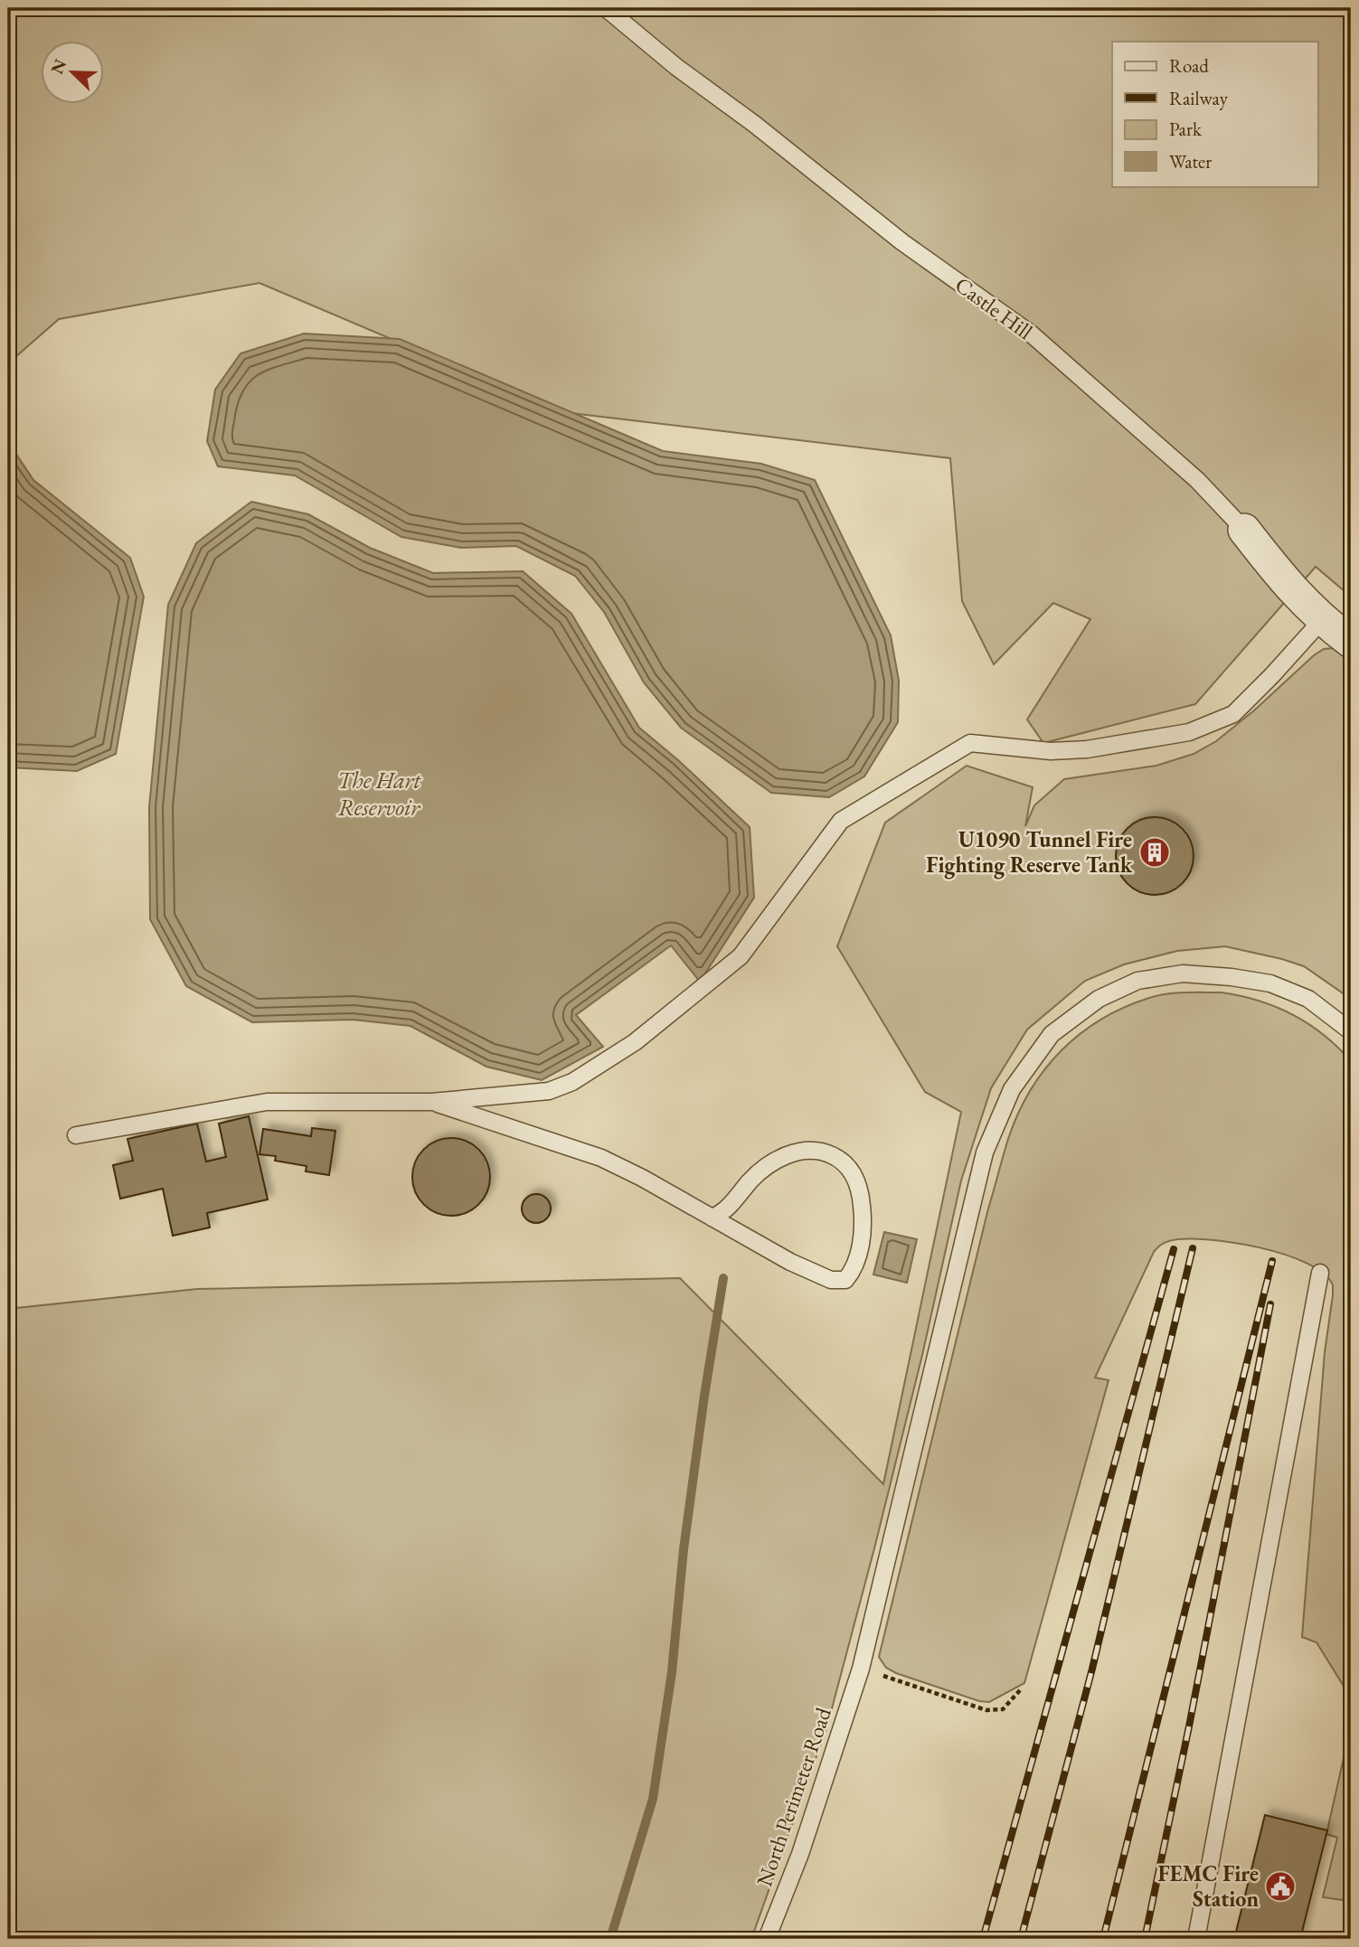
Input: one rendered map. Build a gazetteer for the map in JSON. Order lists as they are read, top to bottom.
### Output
{
  "streets": {
    "street": ["Castle Hill"],
    "lane": ["North Perimeter Road"]
  },
  "water": ["The Hart Reservoir"],
  "places": {
    "building": ["U1090 Tunnel Fire Fighting Reserve Tank"],
    "public building": ["FEMC Fire Station"]
  },
  "legend": [
    "Road",
    "Railway",
    "Park",
    "Water"
  ],
  "north": "top left"
}
